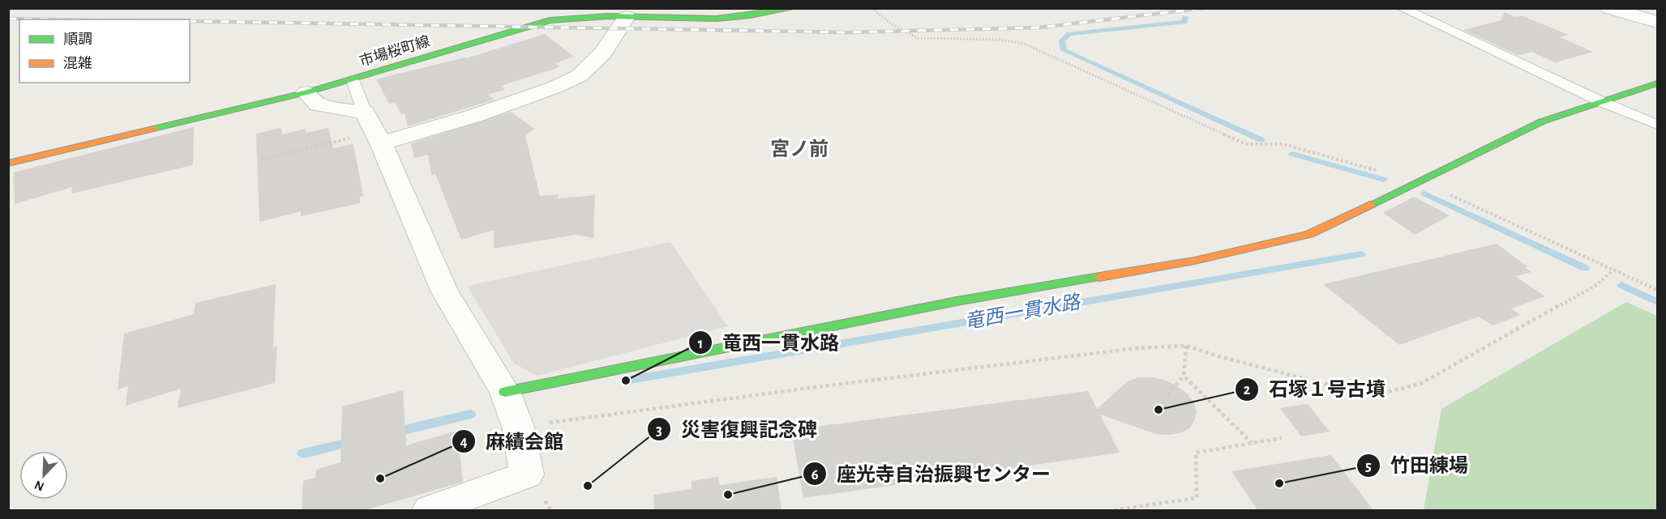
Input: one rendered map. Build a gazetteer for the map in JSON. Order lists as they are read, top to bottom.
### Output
{
  "streets": {
    "street": ["市場桜町線"]
  },
  "districts": ["宮ノ前"],
  "water": ["竜西一貫水路"],
  "places": [
    "竜西一貫水路",
    "石塚１号古墳",
    "麻績会館",
    "竹田練場",
    "災害復興記念碑",
    "座光寺自治振興センター"
  ],
  "legend": ["順調", "混雑"],
  "north": "bottom left"
}
